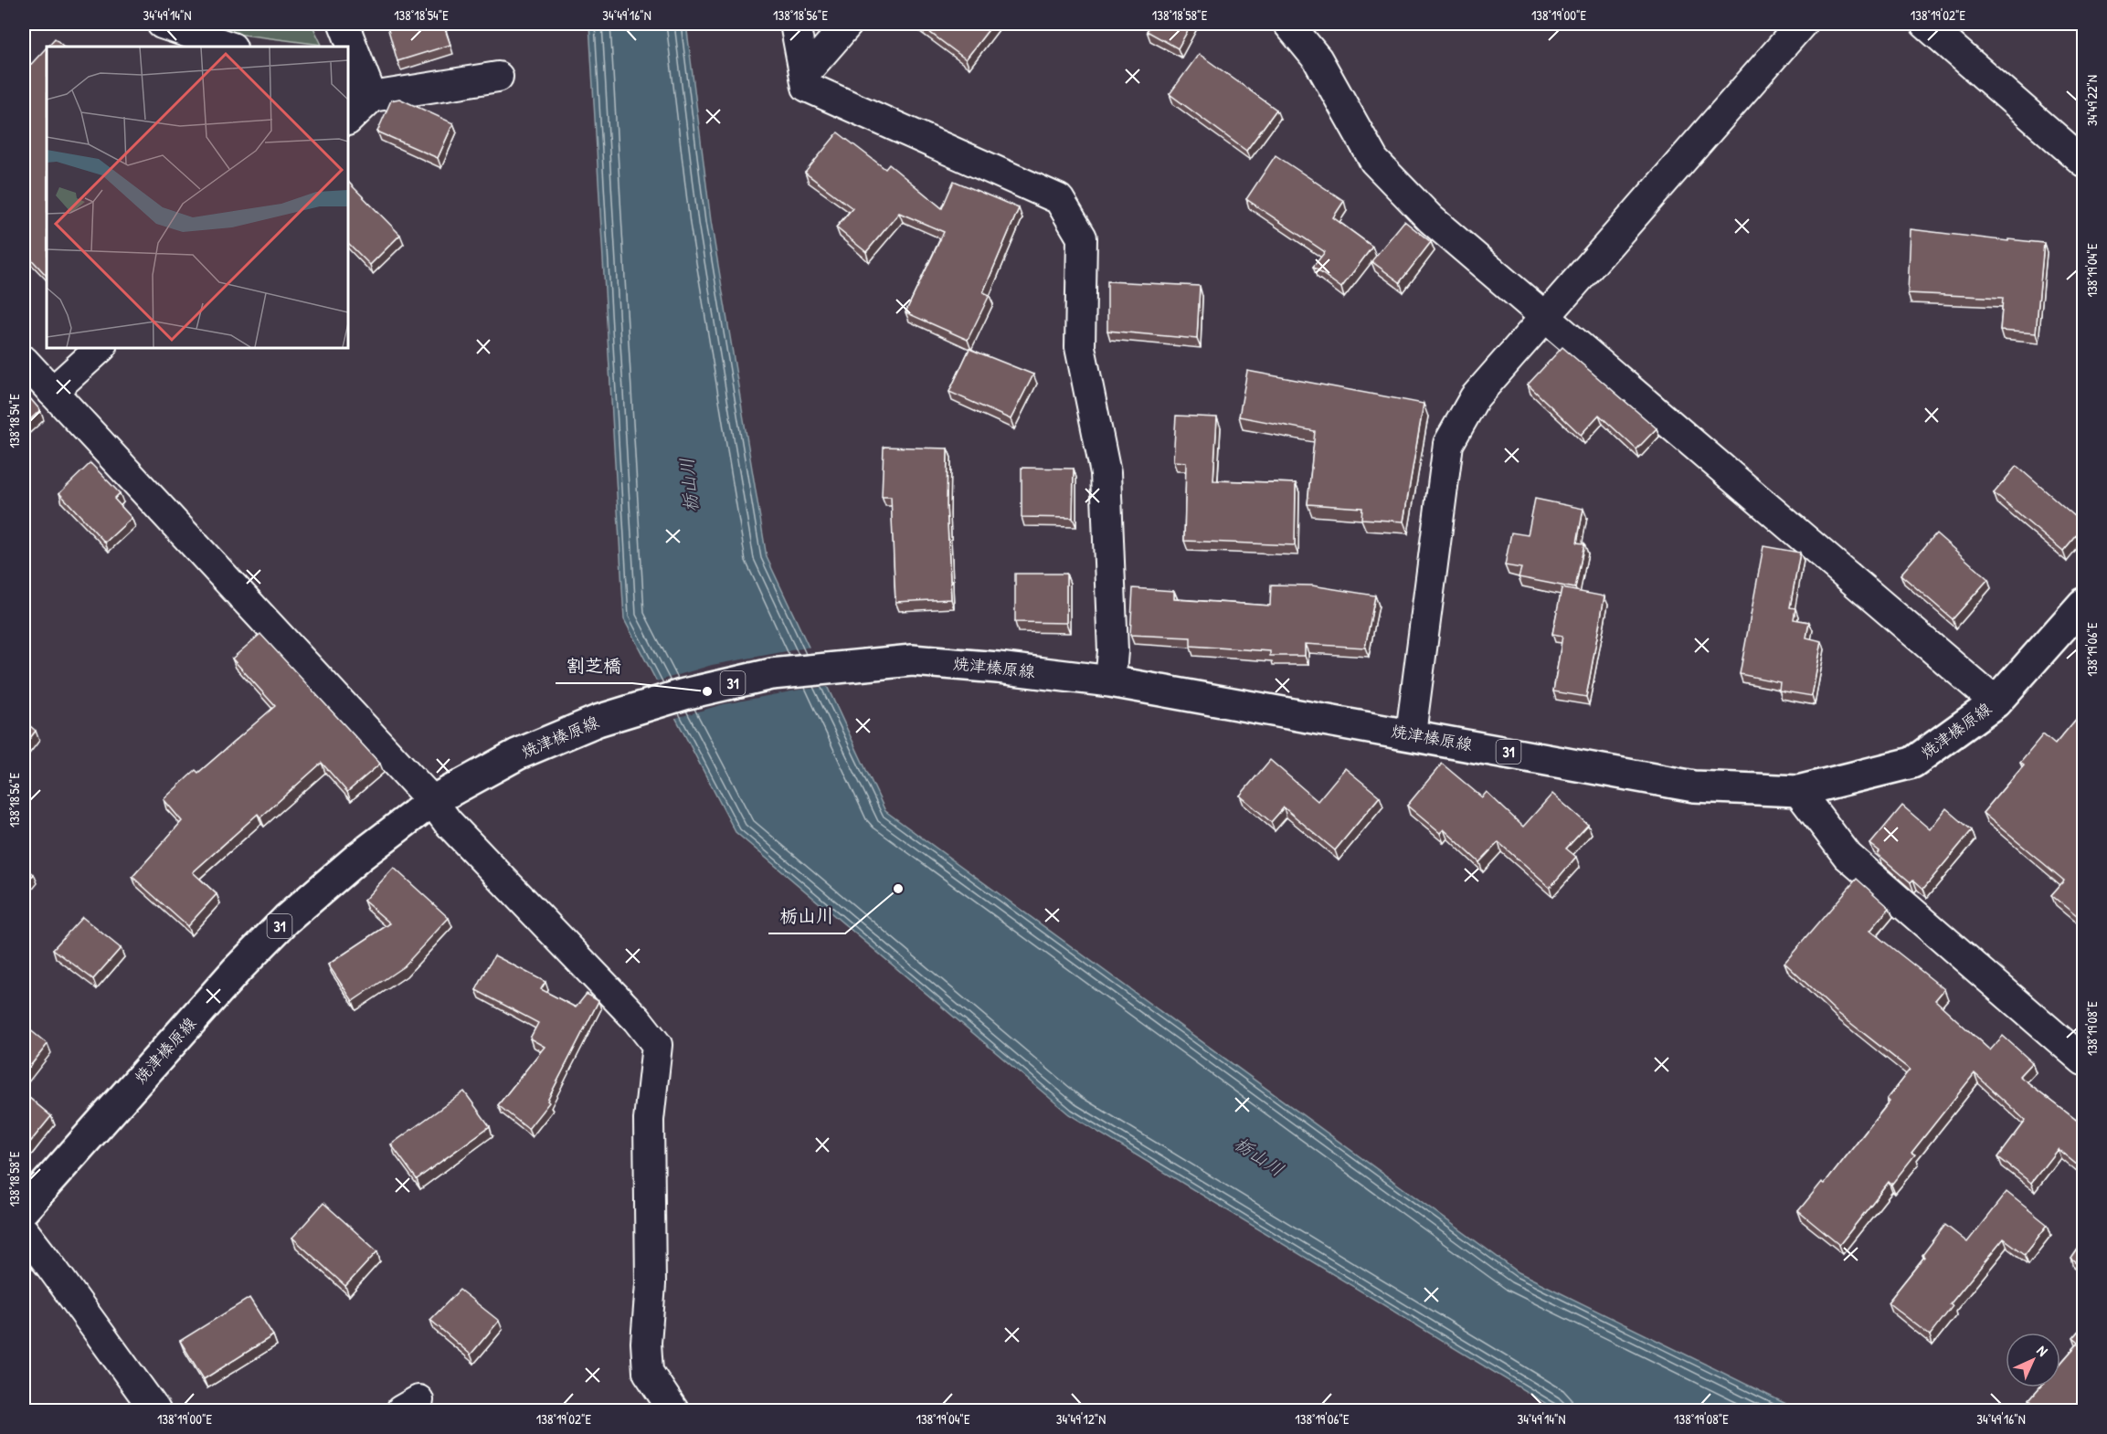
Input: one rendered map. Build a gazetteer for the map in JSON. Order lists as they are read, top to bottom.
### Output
{
  "streets": {
    "main road": ["焼津榛原線", "31"]
  },
  "water": ["栃山川"],
  "places": ["割芝橋", "栃山川"],
  "north": "top right",
  "coordinates": [
    "34°49'14\"N",
    "138°18'54\"E",
    "34°49'16\"N",
    "138°18'56\"E",
    "138°18'58\"E",
    "138°19'00\"E",
    "138°19'02\"E",
    "34°49'22\"N",
    "138°19'04\"E",
    "138°19'06\"E",
    "138°19'08\"E",
    "34°49'12\"N"
  ]
}
